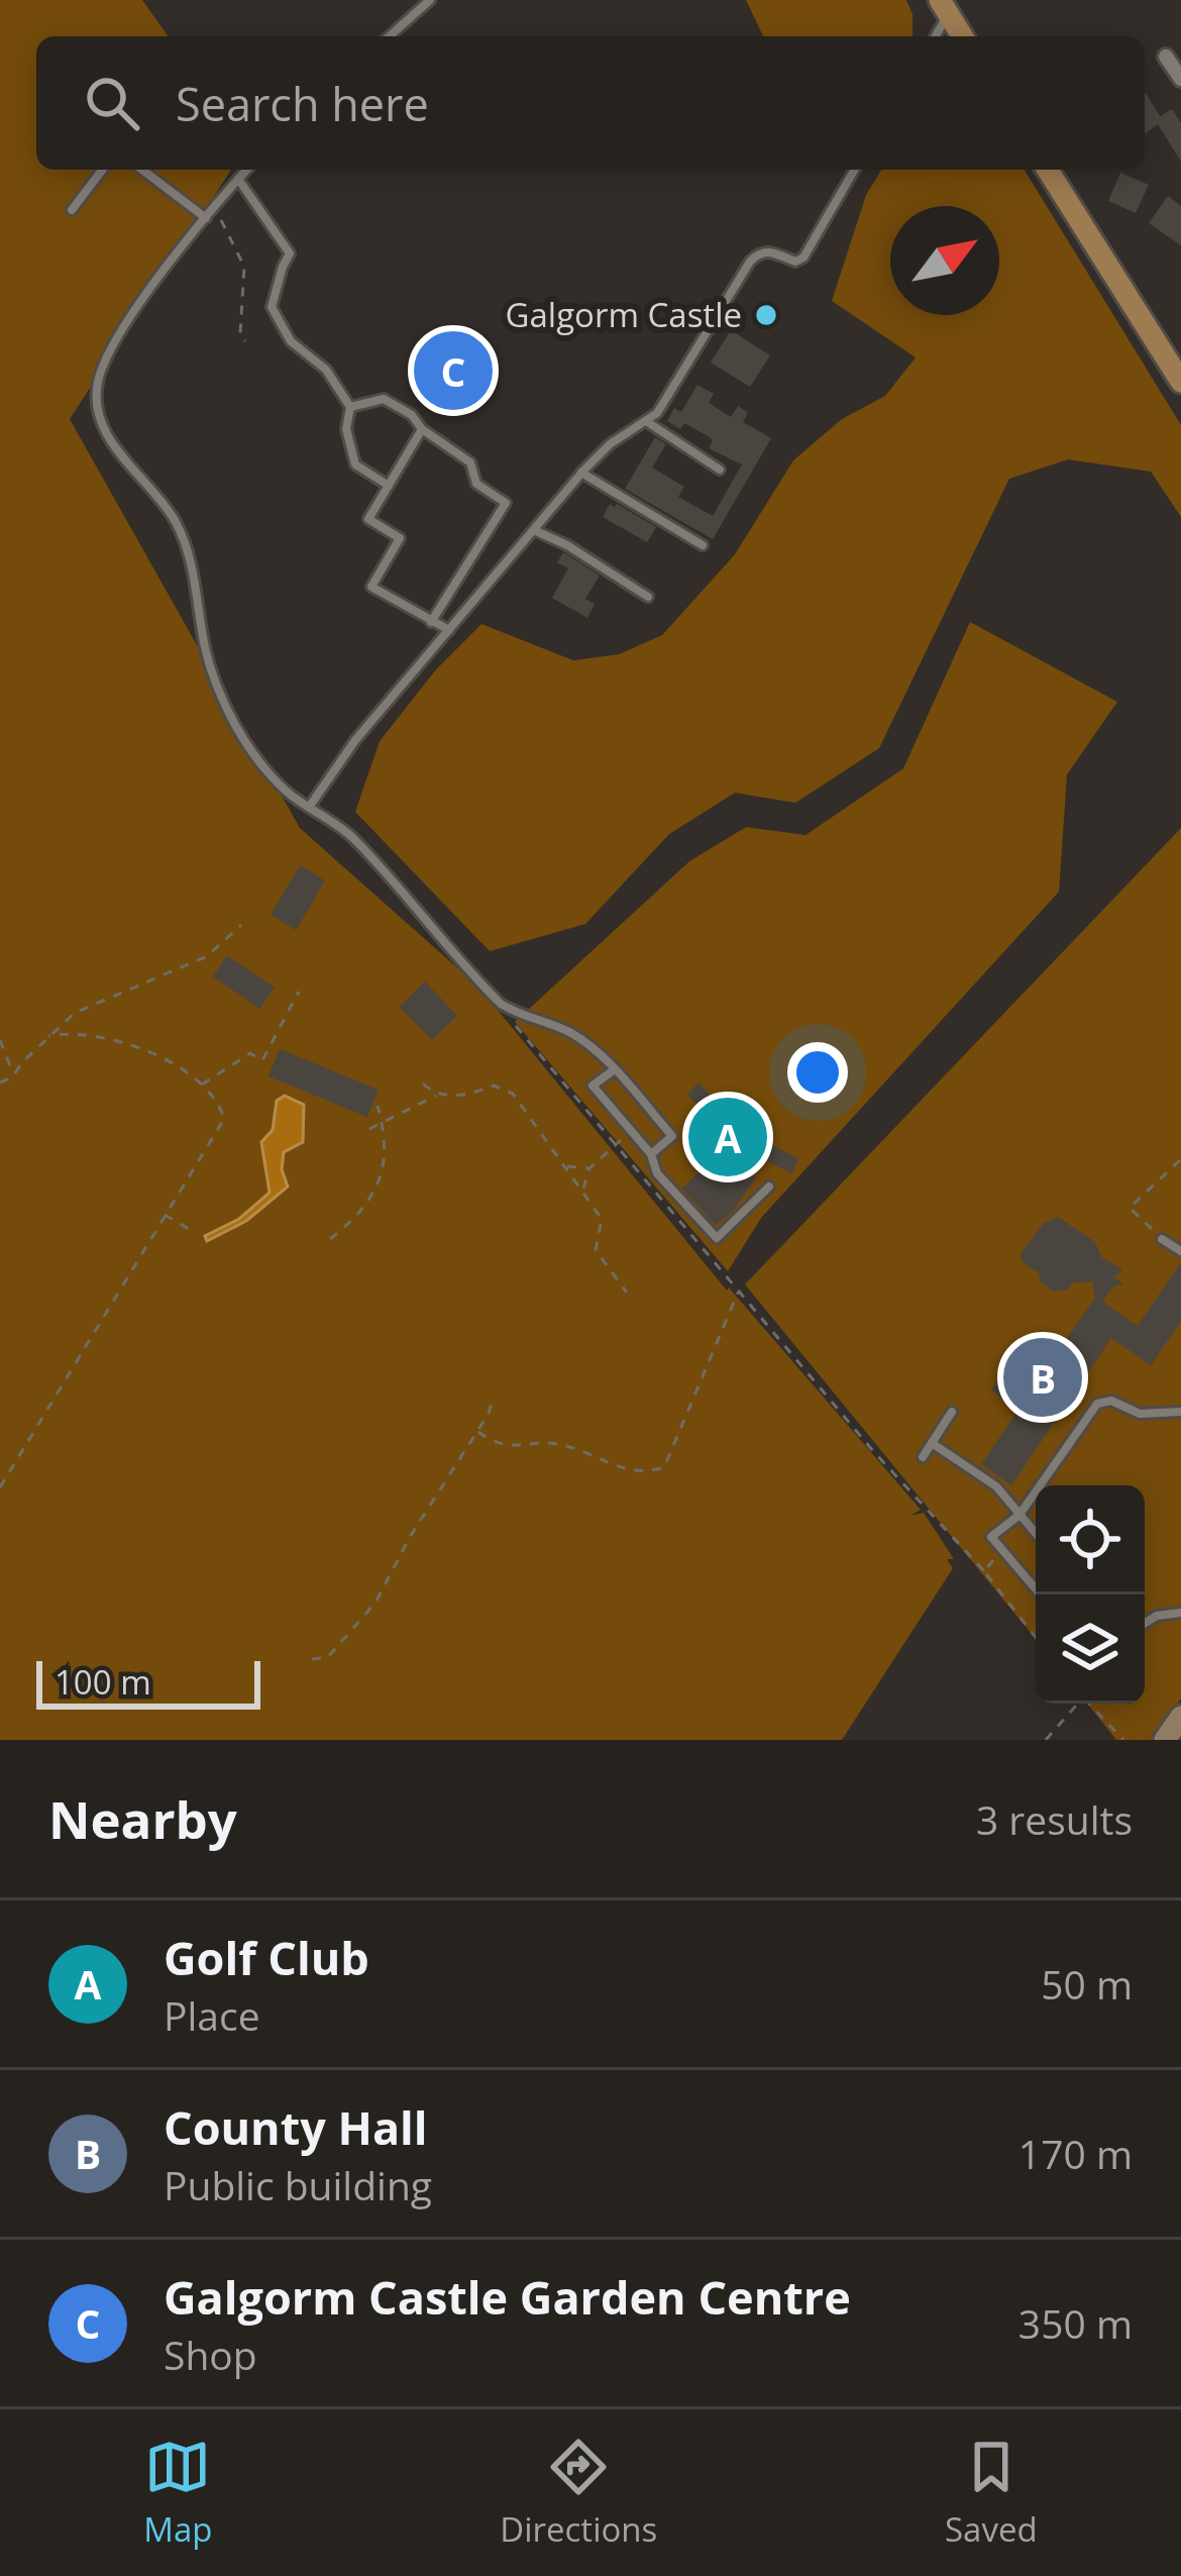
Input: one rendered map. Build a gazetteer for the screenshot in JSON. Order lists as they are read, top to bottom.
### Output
{
  "places": ["Galgorm Castle"],
  "scale_bar": "100 m",
  "north": "top right",
  "page": {
    "search": "Search here",
    "pins": ["C", "A", "B"],
    "scale": "100 m",
    "heading": ["Nearby", "3 results"],
    "list": [
      {
        "mark": "A",
        "name": "Golf Club",
        "note": "Place",
        "value": "50 m"
      },
      {
        "mark": "B",
        "name": "County Hall",
        "note": "Public building",
        "value": "170 m"
      },
      {
        "mark": "C",
        "name": "Galgorm Castle Garden Centre",
        "note": "Shop",
        "value": "350 m"
      }
    ],
    "nav": ["Map", "Directions", "Saved"]
  }
}
